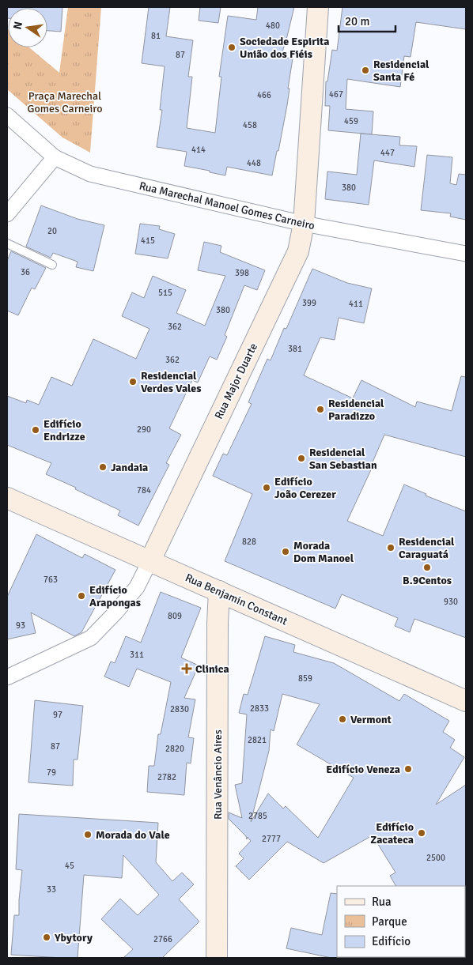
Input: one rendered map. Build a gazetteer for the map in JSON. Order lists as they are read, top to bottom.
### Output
{
  "streets": {
    "street": [
      "Rua Marechal Manoel Gomes Carneiro",
      "Rua Major Duarte",
      "Rua Benjamin Constant",
      "Rua Venâncio Aires"
    ]
  },
  "crossings": [
    ["Rua Marechal Manoel Gomes Carneiro", "Rua Major Duarte"],
    ["Rua Major Duarte", "Rua Benjamin Constant"],
    ["Rua Benjamin Constant", "Rua Venâncio Aires"]
  ],
  "parks": ["Praça Marechal Gomes Carneiro"],
  "places": {
    "other": [
      "Sociedade Espirita União dos Fiéis",
      "Residencial Santa Fé",
      "Residencial Verdes Vales",
      "Residencial Paradizzo",
      "Edifício Endrizze",
      "Residencial San Sebastian",
      "Jandaia",
      "Edifício João Cerezer",
      "Residencial Caraguatá",
      "Morada Dom Manoel",
      "B.9Centos",
      "Edifício Arapongas",
      "Vermont",
      "Edifício Veneza",
      "Edifício Zacateca",
      "Morada do Vale",
      "Ybytory"
    ],
    "health": ["Clinica"]
  },
  "house_numbers": [
    "480",
    "81",
    "87",
    "467",
    "466",
    "459",
    "458",
    "414",
    "447",
    "448",
    "380",
    "20",
    "415",
    "36",
    "398",
    "515",
    "399",
    "411",
    "380",
    "362",
    "381",
    "362",
    "290",
    "784",
    "828",
    "763",
    "930",
    "809",
    "93",
    "311",
    "859",
    "2833",
    "2830",
    "97",
    "2821",
    "87",
    "2820",
    "79",
    "2782",
    "2785",
    "2777",
    "2500",
    "45",
    "33",
    "2766"
  ],
  "legend": ["Rua", "Parque", "Edifício"],
  "scale_bar": "20 m",
  "north": "left"
}
